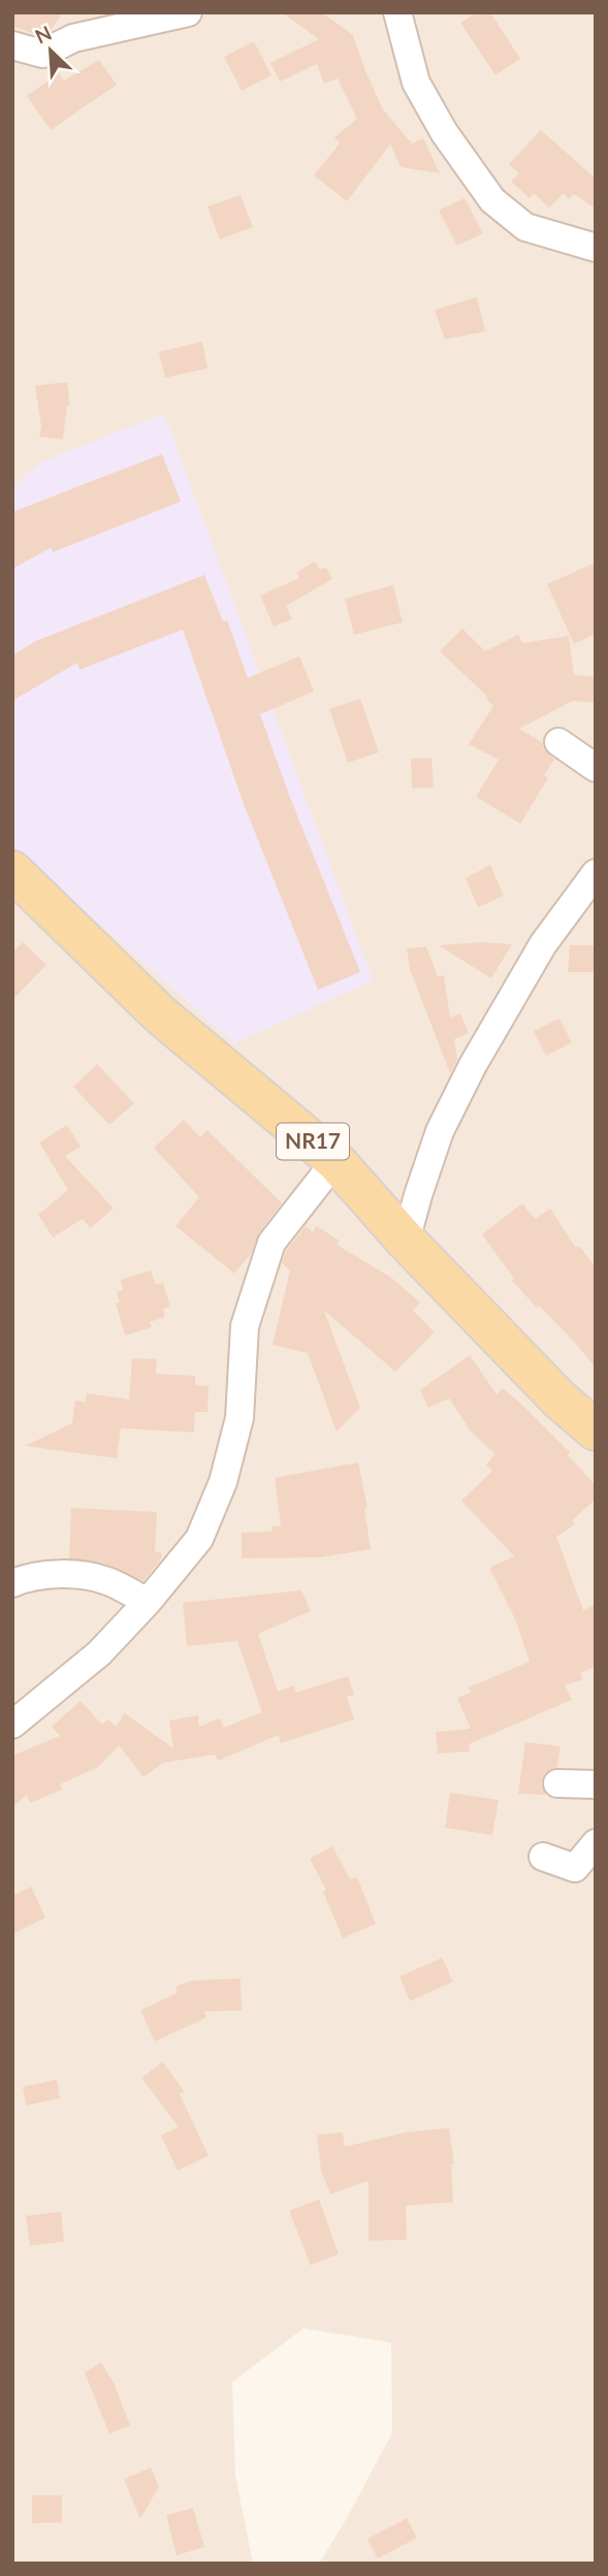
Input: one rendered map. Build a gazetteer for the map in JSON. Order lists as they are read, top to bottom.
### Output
{
  "streets": {
    "main road": ["NR17"]
  },
  "north": "top left"
}
